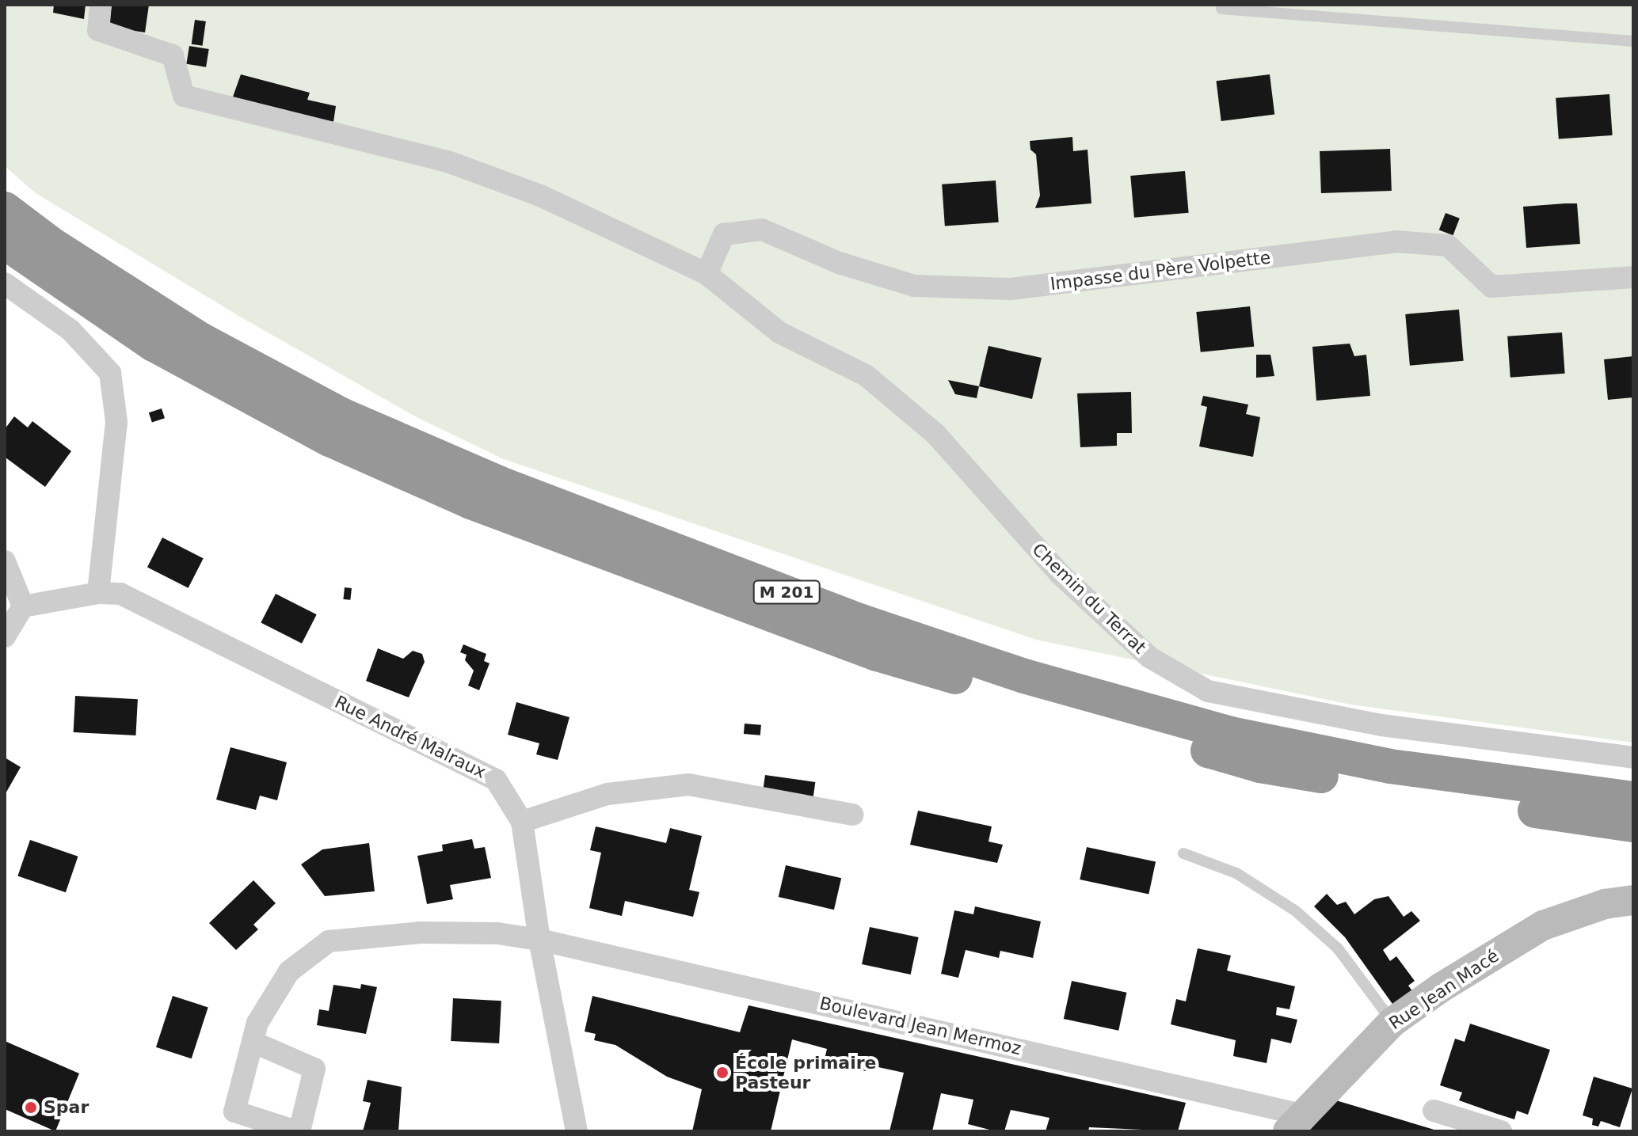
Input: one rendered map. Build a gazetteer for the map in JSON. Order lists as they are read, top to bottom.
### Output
{
  "streets": {
    "highway": ["M 201"],
    "street": [
      "Impasse du Père Volpette",
      "Chemin du Terrat",
      "Rue André Malraux",
      "Rue Jean Macé",
      "Boulevard Jean Mermoz"
    ]
  },
  "crossings": [
    ["Impasse du Père Volpette", "Chemin du Terrat"],
    ["Rue André Malraux", "Boulevard Jean Mermoz"],
    ["Rue Jean Macé", "Boulevard Jean Mermoz"]
  ],
  "places": ["École primaire Pasteur", "Spar"]
}
